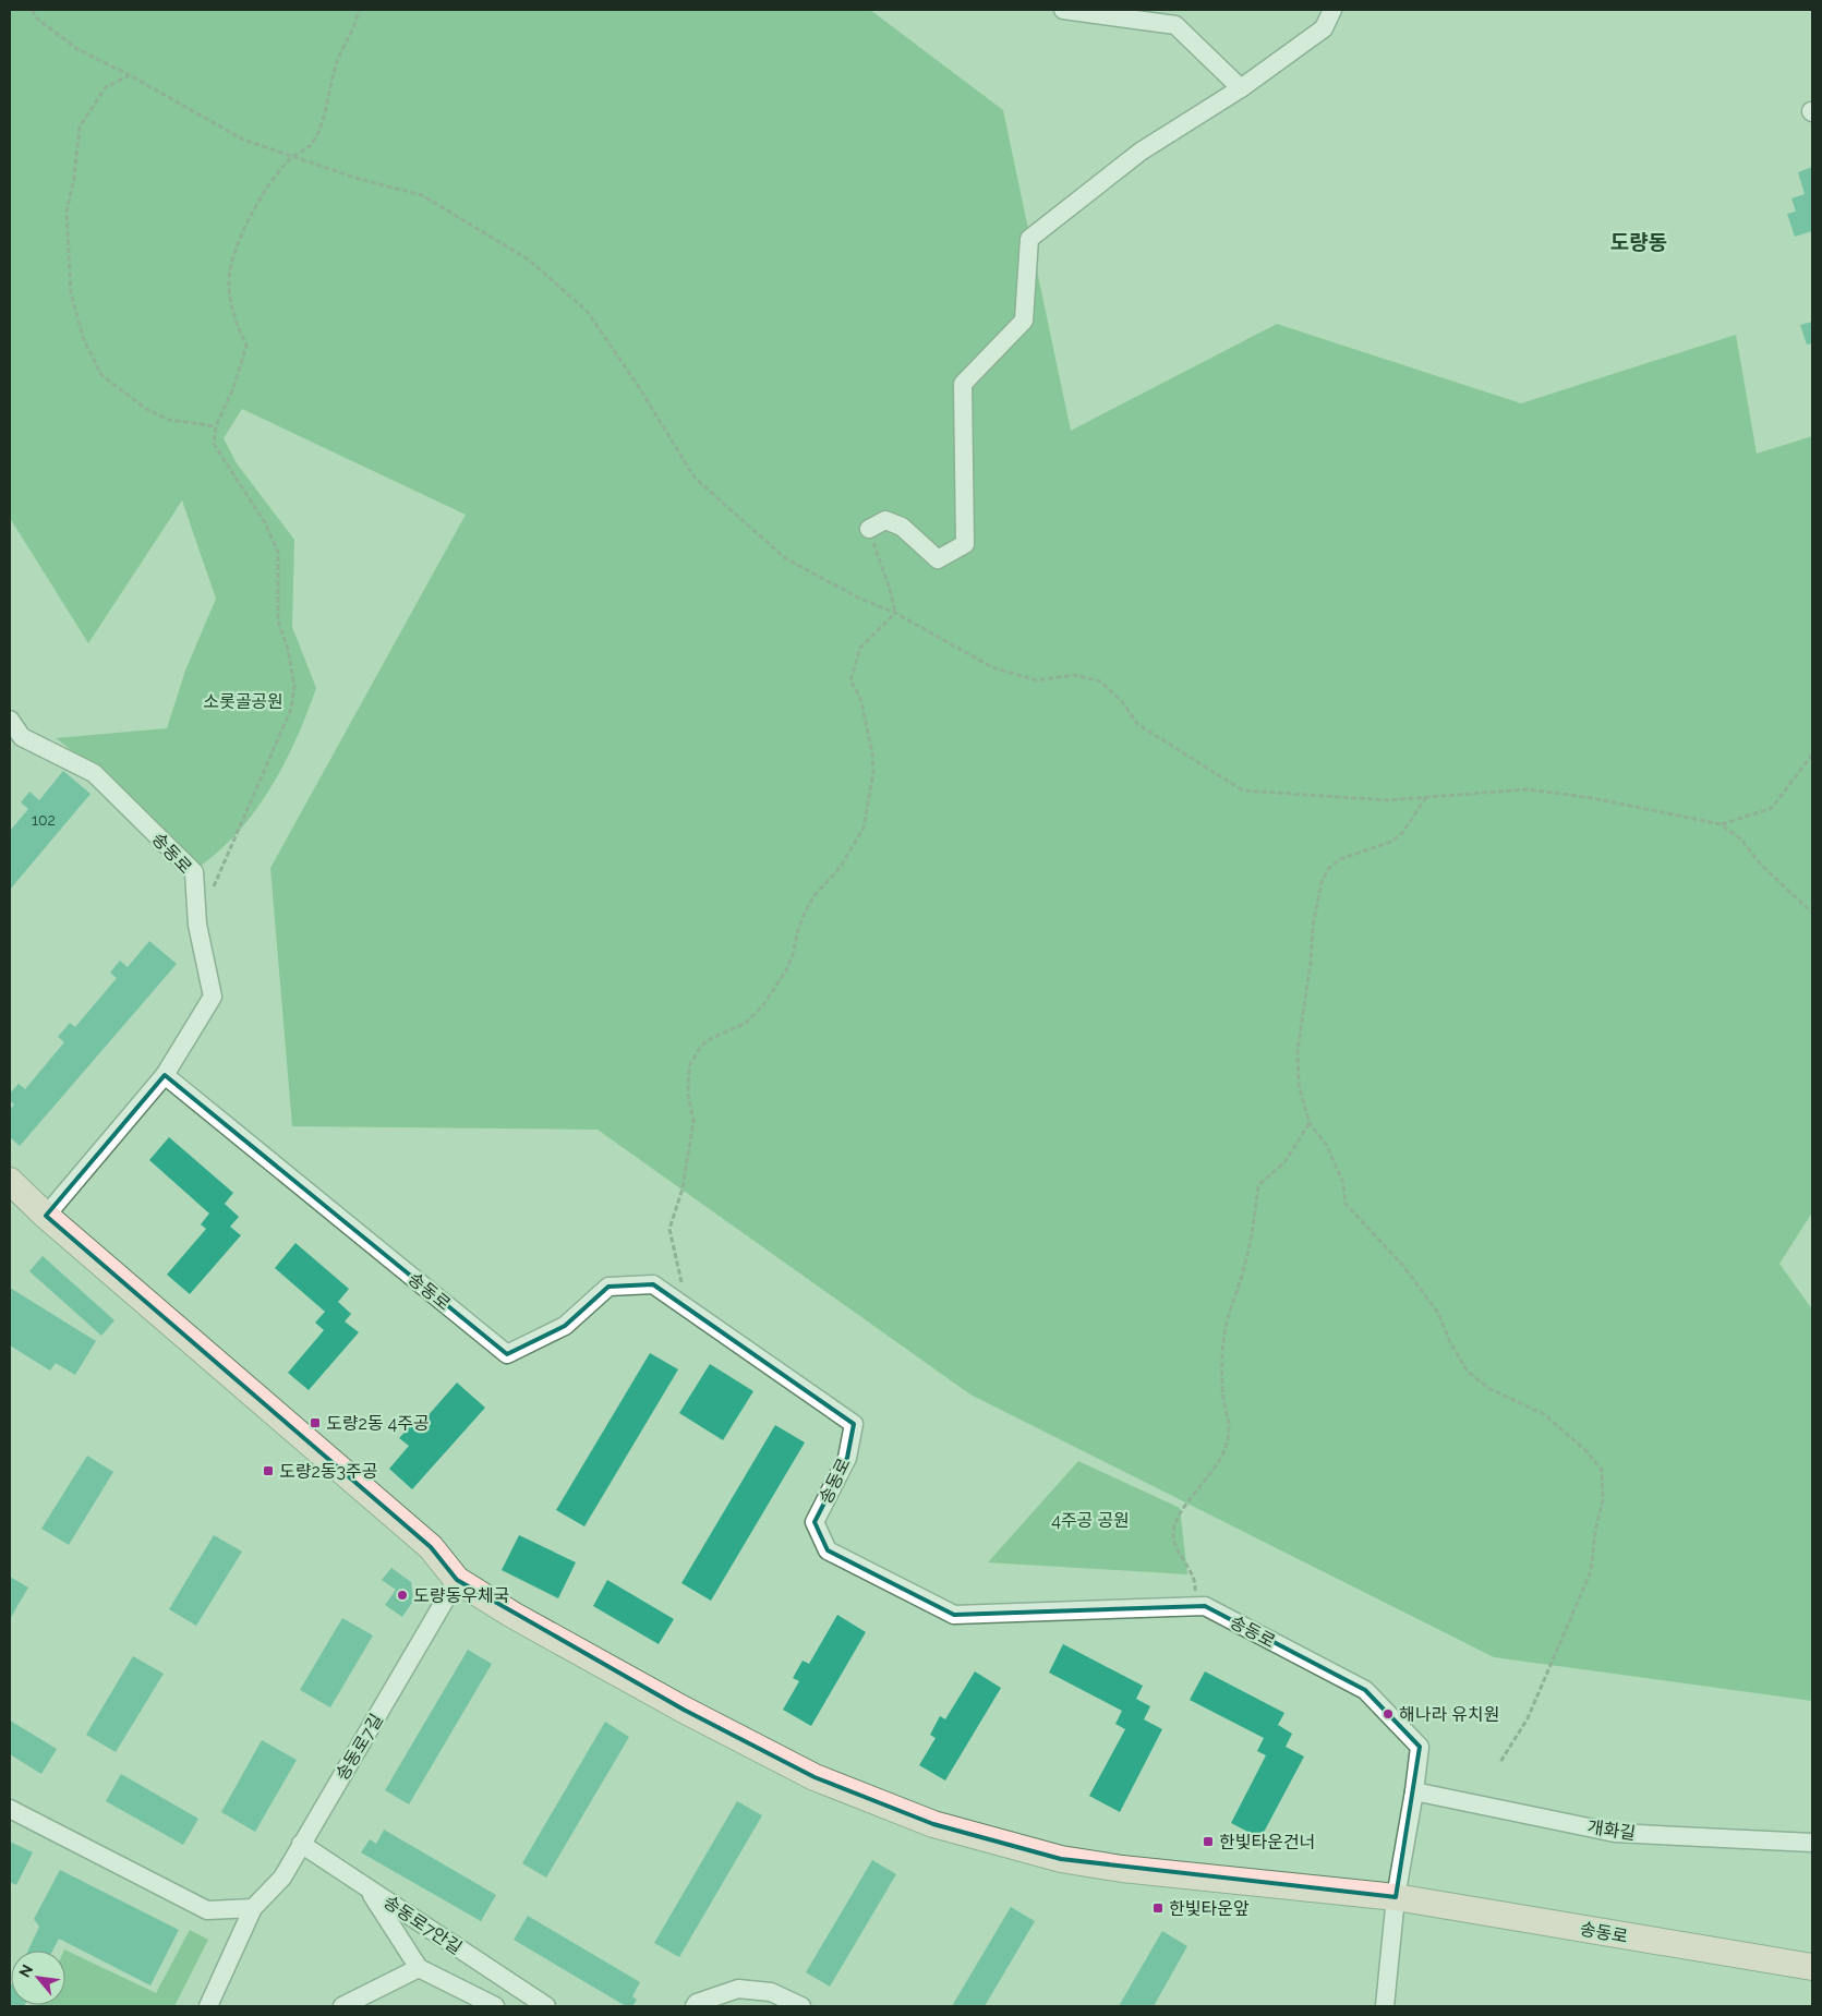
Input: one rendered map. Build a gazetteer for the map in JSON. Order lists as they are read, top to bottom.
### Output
{
  "streets": {
    "street": [
      "송동로",
      "송동로7길",
      "개화길",
      "송동로7안길"
    ]
  },
  "crossings": [
    ["송동로", "송동로7길"],
    ["송동로", "개화길"],
    ["송동로7길", "송동로7안길"]
  ],
  "districts": ["도량동"],
  "parks": ["소롯골공원", "4주공 공원"],
  "places": {
    "transit": [
      "도량2동 4주공",
      "도량2동3주공",
      "한빛타운건너",
      "한빛타운앞"
    ],
    "other": ["도량동우체국", "해나라 유치원"]
  },
  "house_numbers": ["102"],
  "north": "top left"
}
